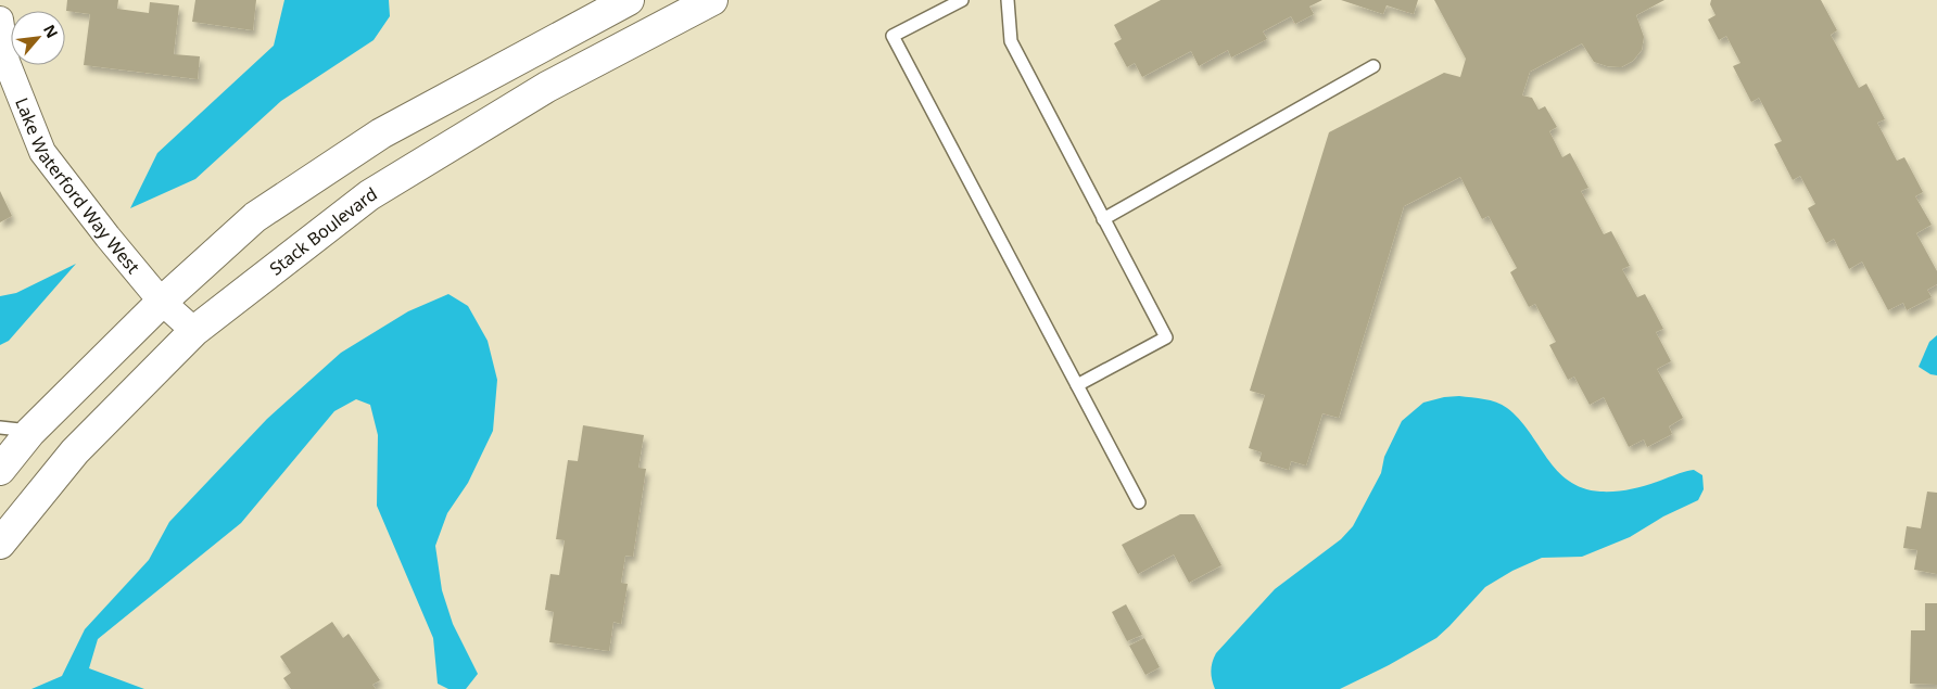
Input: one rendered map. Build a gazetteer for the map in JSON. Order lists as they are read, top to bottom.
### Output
{
  "streets": {
    "street": ["Lake Waterford Way West", "Stack Boulevard"]
  },
  "crossings": [
    ["Lake Waterford Way West", "Stack Boulevard"]
  ],
  "north": "top right"
}
